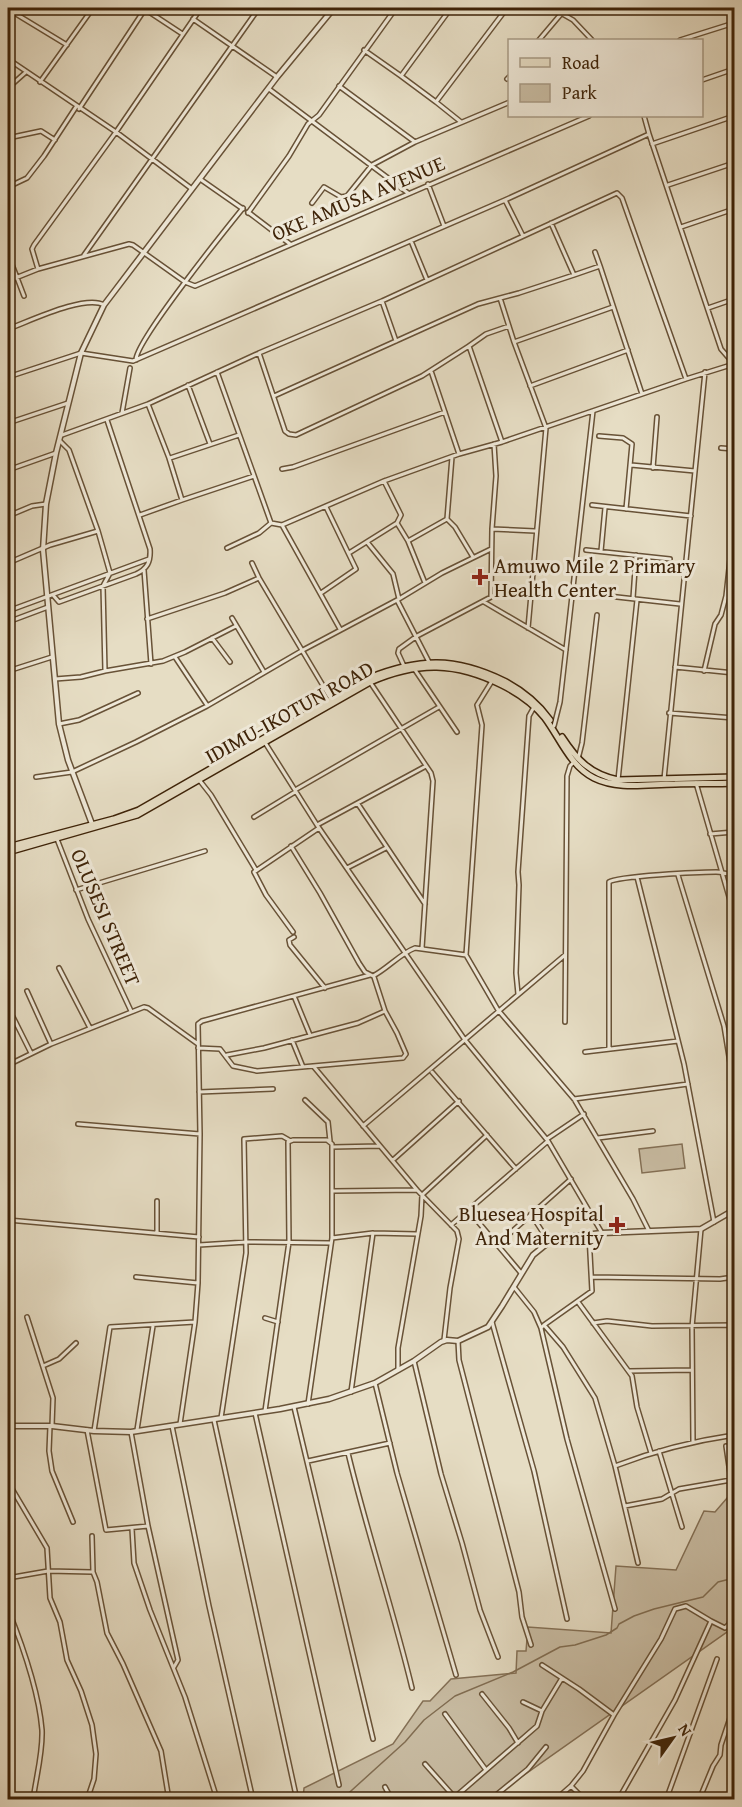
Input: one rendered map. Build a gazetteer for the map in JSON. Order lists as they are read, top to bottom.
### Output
{
  "streets": {
    "main road": ["IDIMU-IKOTUN ROAD"],
    "street": ["OKE AMUSA AVENUE", "OLUSESI STREET"]
  },
  "crossings": [
    ["IDIMU-IKOTUN ROAD", "OLUSESI STREET"]
  ],
  "places": {
    "health": ["Amuwo Mile 2 Primary Health Center", "Bluesea Hospital And Maternity"]
  },
  "legend": ["Road", "Park"],
  "north": "top right"
}
